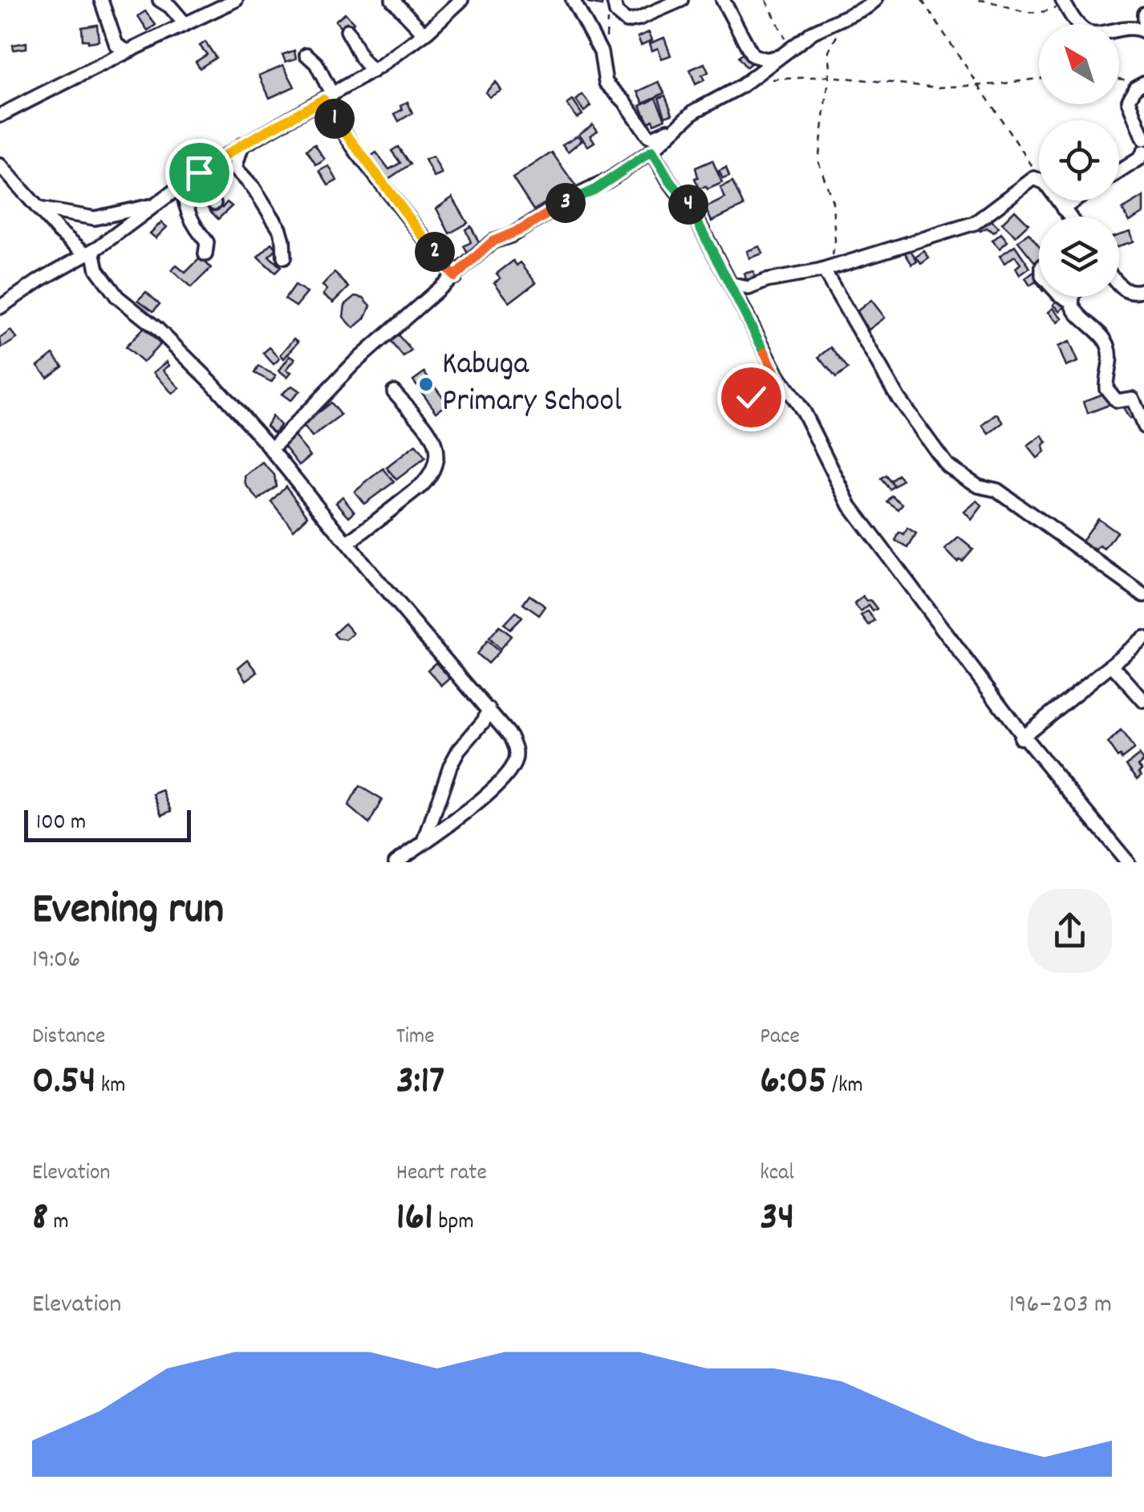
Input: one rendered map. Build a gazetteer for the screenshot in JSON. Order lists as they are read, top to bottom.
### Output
{
  "places": ["Kabuga Primary School"],
  "scale_bar": "100 m",
  "north": "top left",
  "page": {
    "pins": [
      "1",
      "3",
      "4",
      "2"
    ],
    "scale": "100 m",
    "heading": ["Evening run", "19:06"],
    "stats": [
      ["Distance", "0.54 km"],
      ["Time", "3:17"],
      ["Pace", "6:05 /km"],
      ["Elevation", "8 m"],
      ["Heart rate", "161 bpm"],
      ["kcal", "34"]
    ],
    "chart": ["Elevation", "196–203 m"]
  }
}
